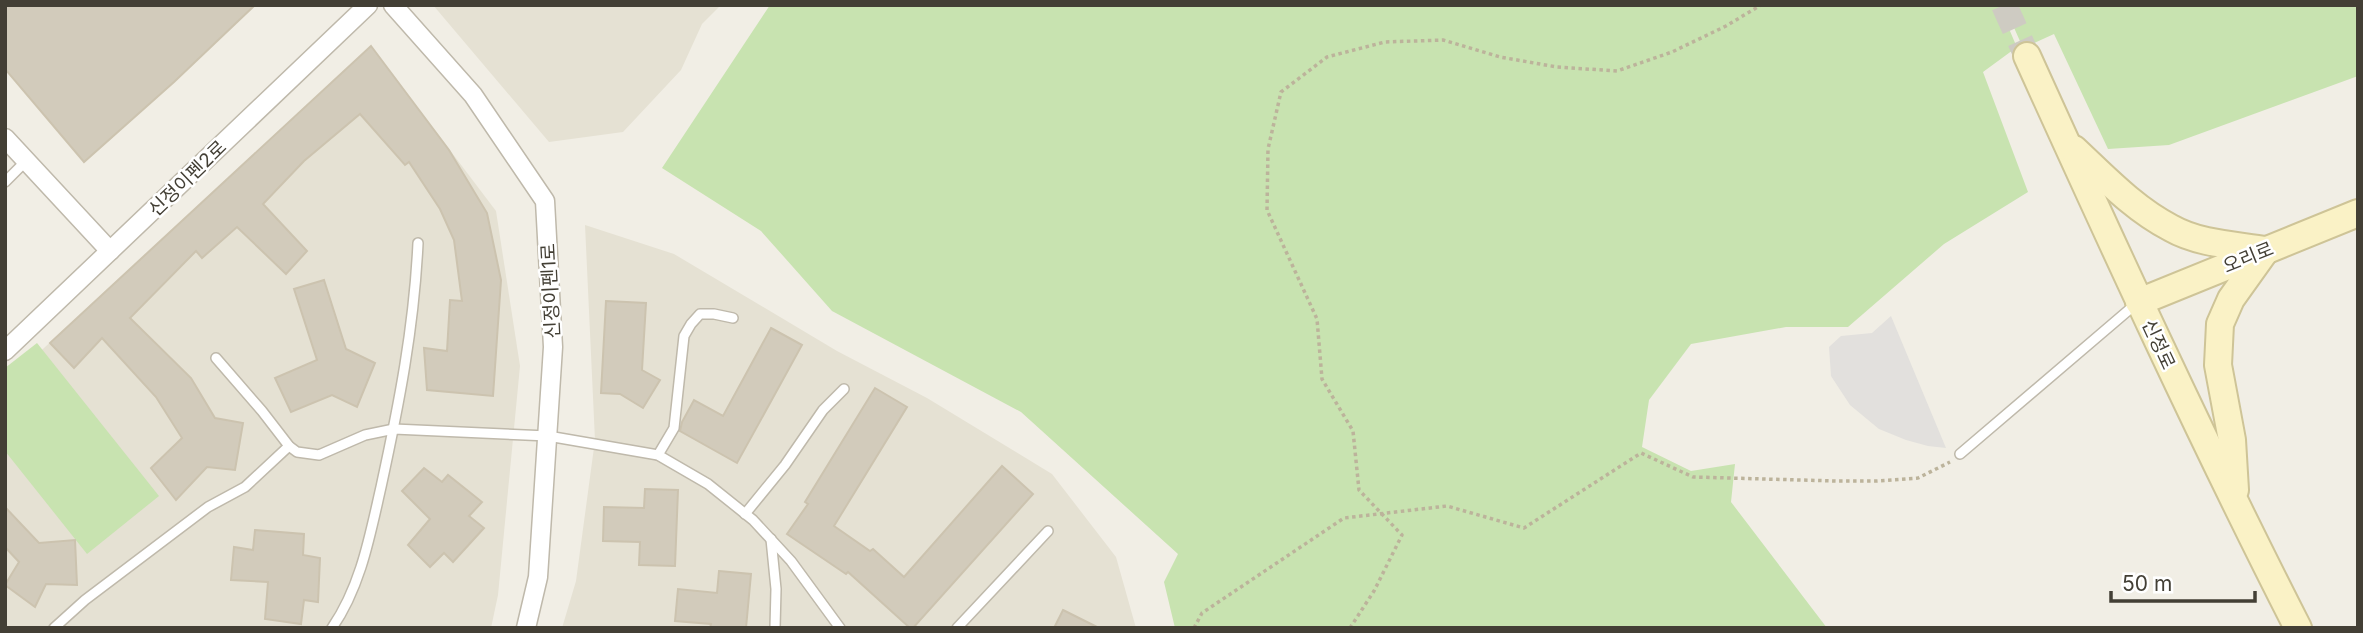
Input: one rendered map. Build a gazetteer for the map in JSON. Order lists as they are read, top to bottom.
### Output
{
  "streets": {
    "main road": ["오리로", "신정로"],
    "street": ["신정이펜2로", "신정이펜1로"]
  },
  "crossings": [
    ["오리로", "신정로"]
  ],
  "scale_bar": "50 m"
}
